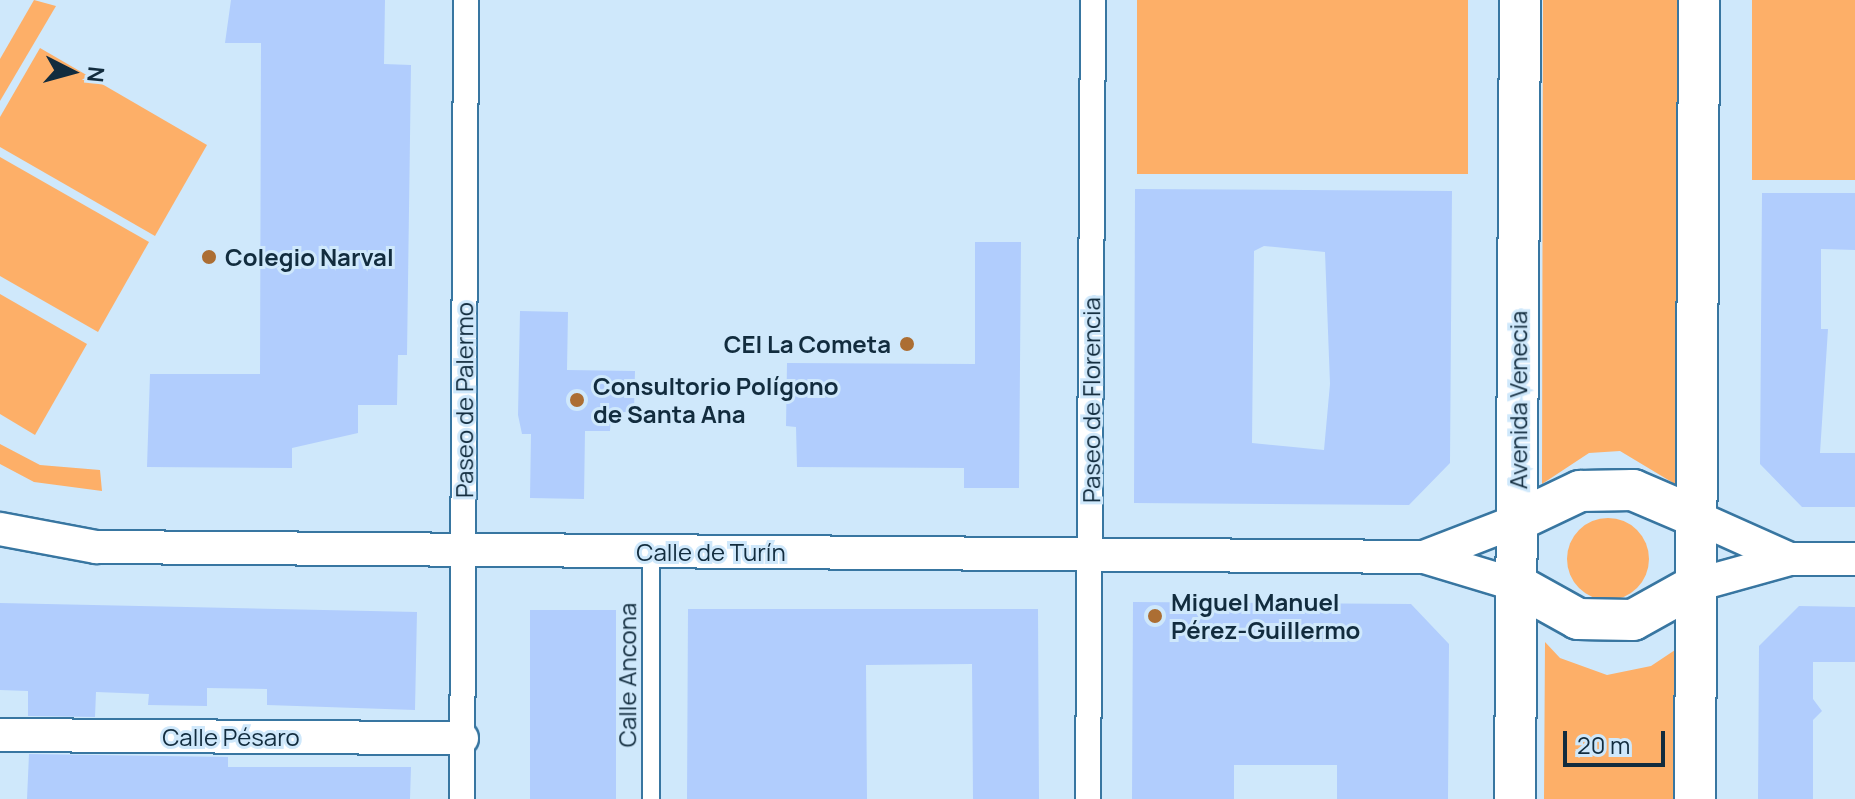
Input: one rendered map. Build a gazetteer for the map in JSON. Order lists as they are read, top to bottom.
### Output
{
  "streets": {
    "street": [
      "Paseo de Palermo",
      "Paseo de Florencia",
      "Avenida Venecia",
      "Calle de Turín",
      "Calle Pésaro"
    ],
    "lane": ["Calle Ancona"]
  },
  "crossings": [
    ["Paseo de Palermo", "Calle de Turín"],
    ["Paseo de Palermo", "Calle Pésaro"],
    ["Paseo de Florencia", "Calle de Turín"],
    ["Avenida Venecia", "Calle de Turín"],
    ["Calle de Turín", "Calle Ancona"]
  ],
  "places": [
    "Colegio Narval",
    "CEI La Cometa",
    "Consultorio Polígono de Santa Ana",
    "Miguel Manuel Pérez-Guillermo"
  ],
  "scale_bar": "20 m",
  "north": "right"
}
